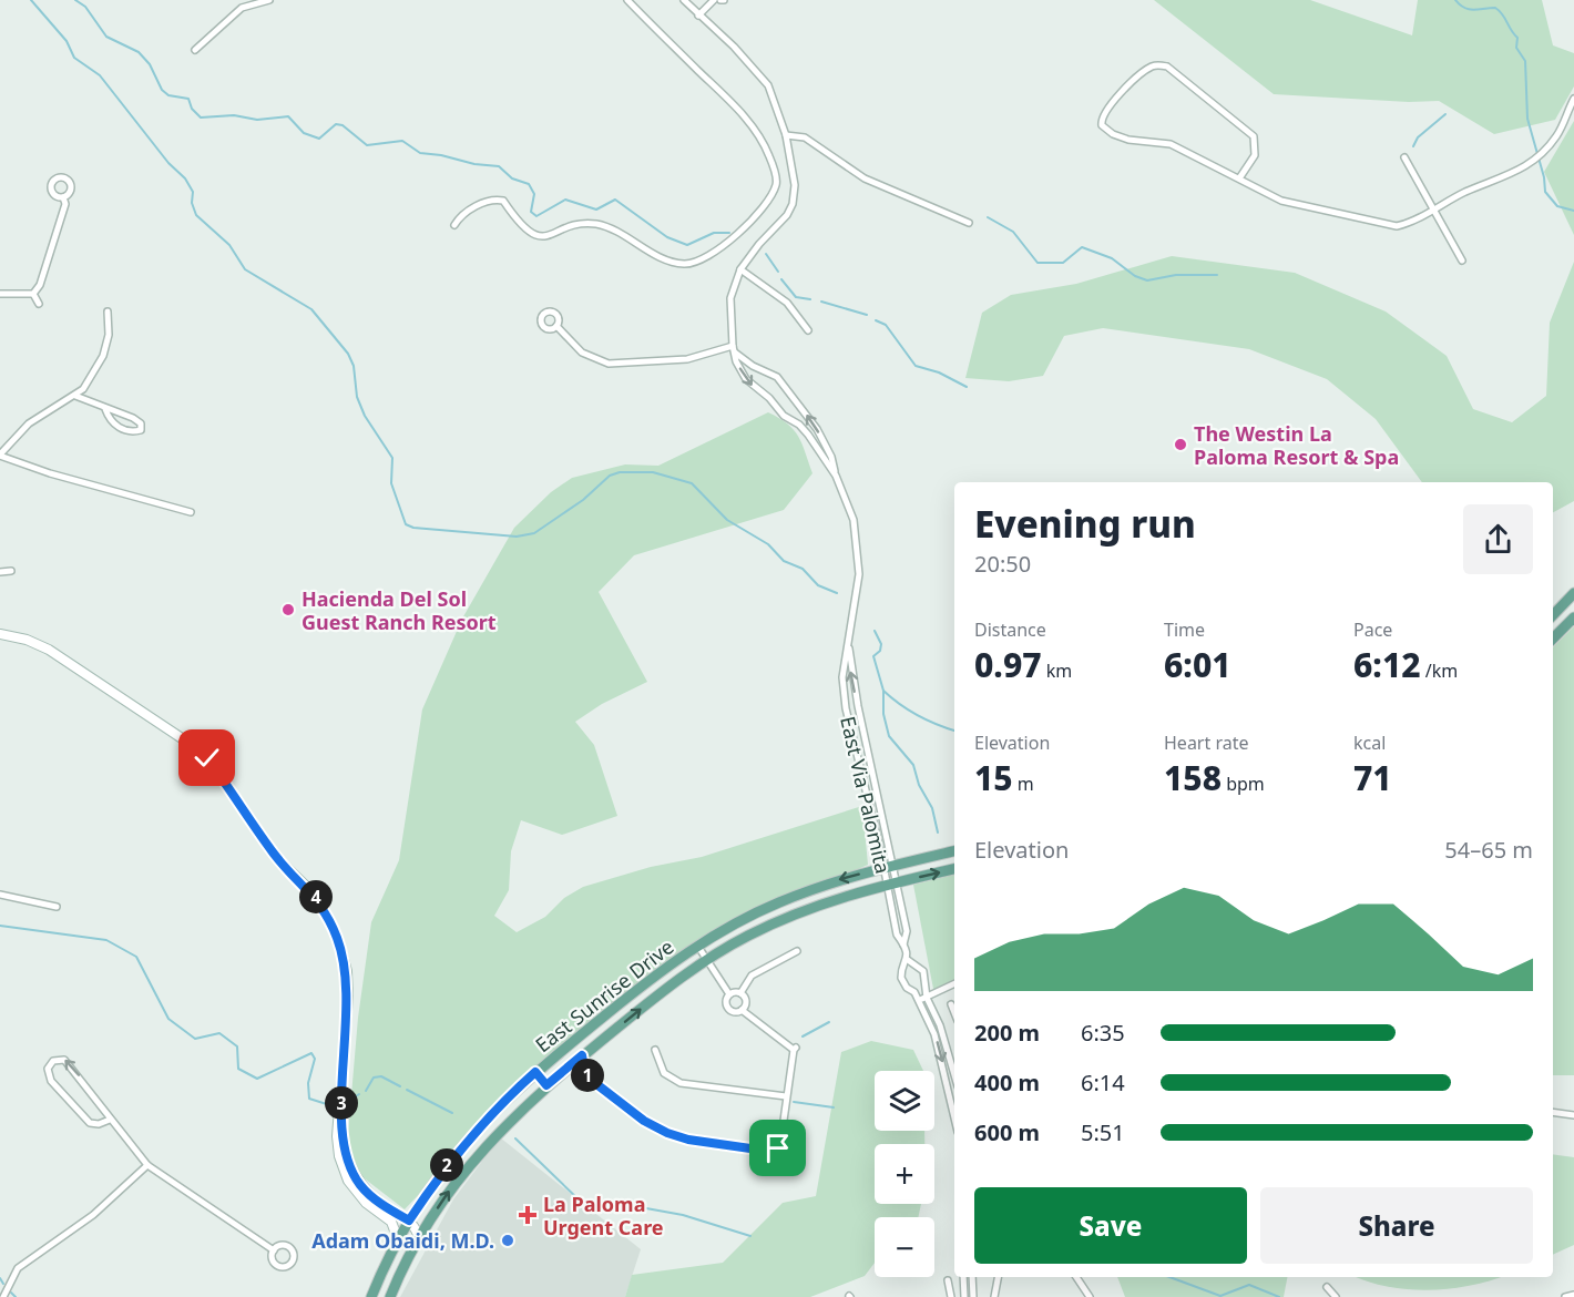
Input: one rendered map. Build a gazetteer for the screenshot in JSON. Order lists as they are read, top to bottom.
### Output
{
  "streets": {
    "main road": ["East Sunrise Drive"],
    "street": ["East Via Palomita"]
  },
  "crossings": [
    ["East Via Palomita", "East Sunrise Drive"]
  ],
  "places": {
    "other": ["The Westin La Paloma Resort & Spa", "Hacienda Del Sol Guest Ranch Resort", "Adam Obaidi, M.D."],
    "health": ["La Paloma Urgent Care"]
  },
  "page": {
    "heading": ["Evening run", "20:50"],
    "stats": [
      ["Distance", "0.97 km"],
      ["Time", "6:01"],
      ["Pace", "6:12 /km"],
      ["Elevation", "15 m"],
      ["Heart rate", "158 bpm"],
      ["kcal", "71"]
    ],
    "chart": ["Elevation", "54–65 m"],
    "pins": [
      "4",
      "1",
      "3",
      "2"
    ],
    "list": [
      {
        "name": "200 m",
        "note": "6:35"
      },
      {
        "name": "400 m",
        "note": "6:14"
      },
      {
        "name": "600 m",
        "note": "5:51"
      }
    ],
    "map_buttons": ["+", "−"],
    "buttons": ["Save", "Share"]
  }
}
